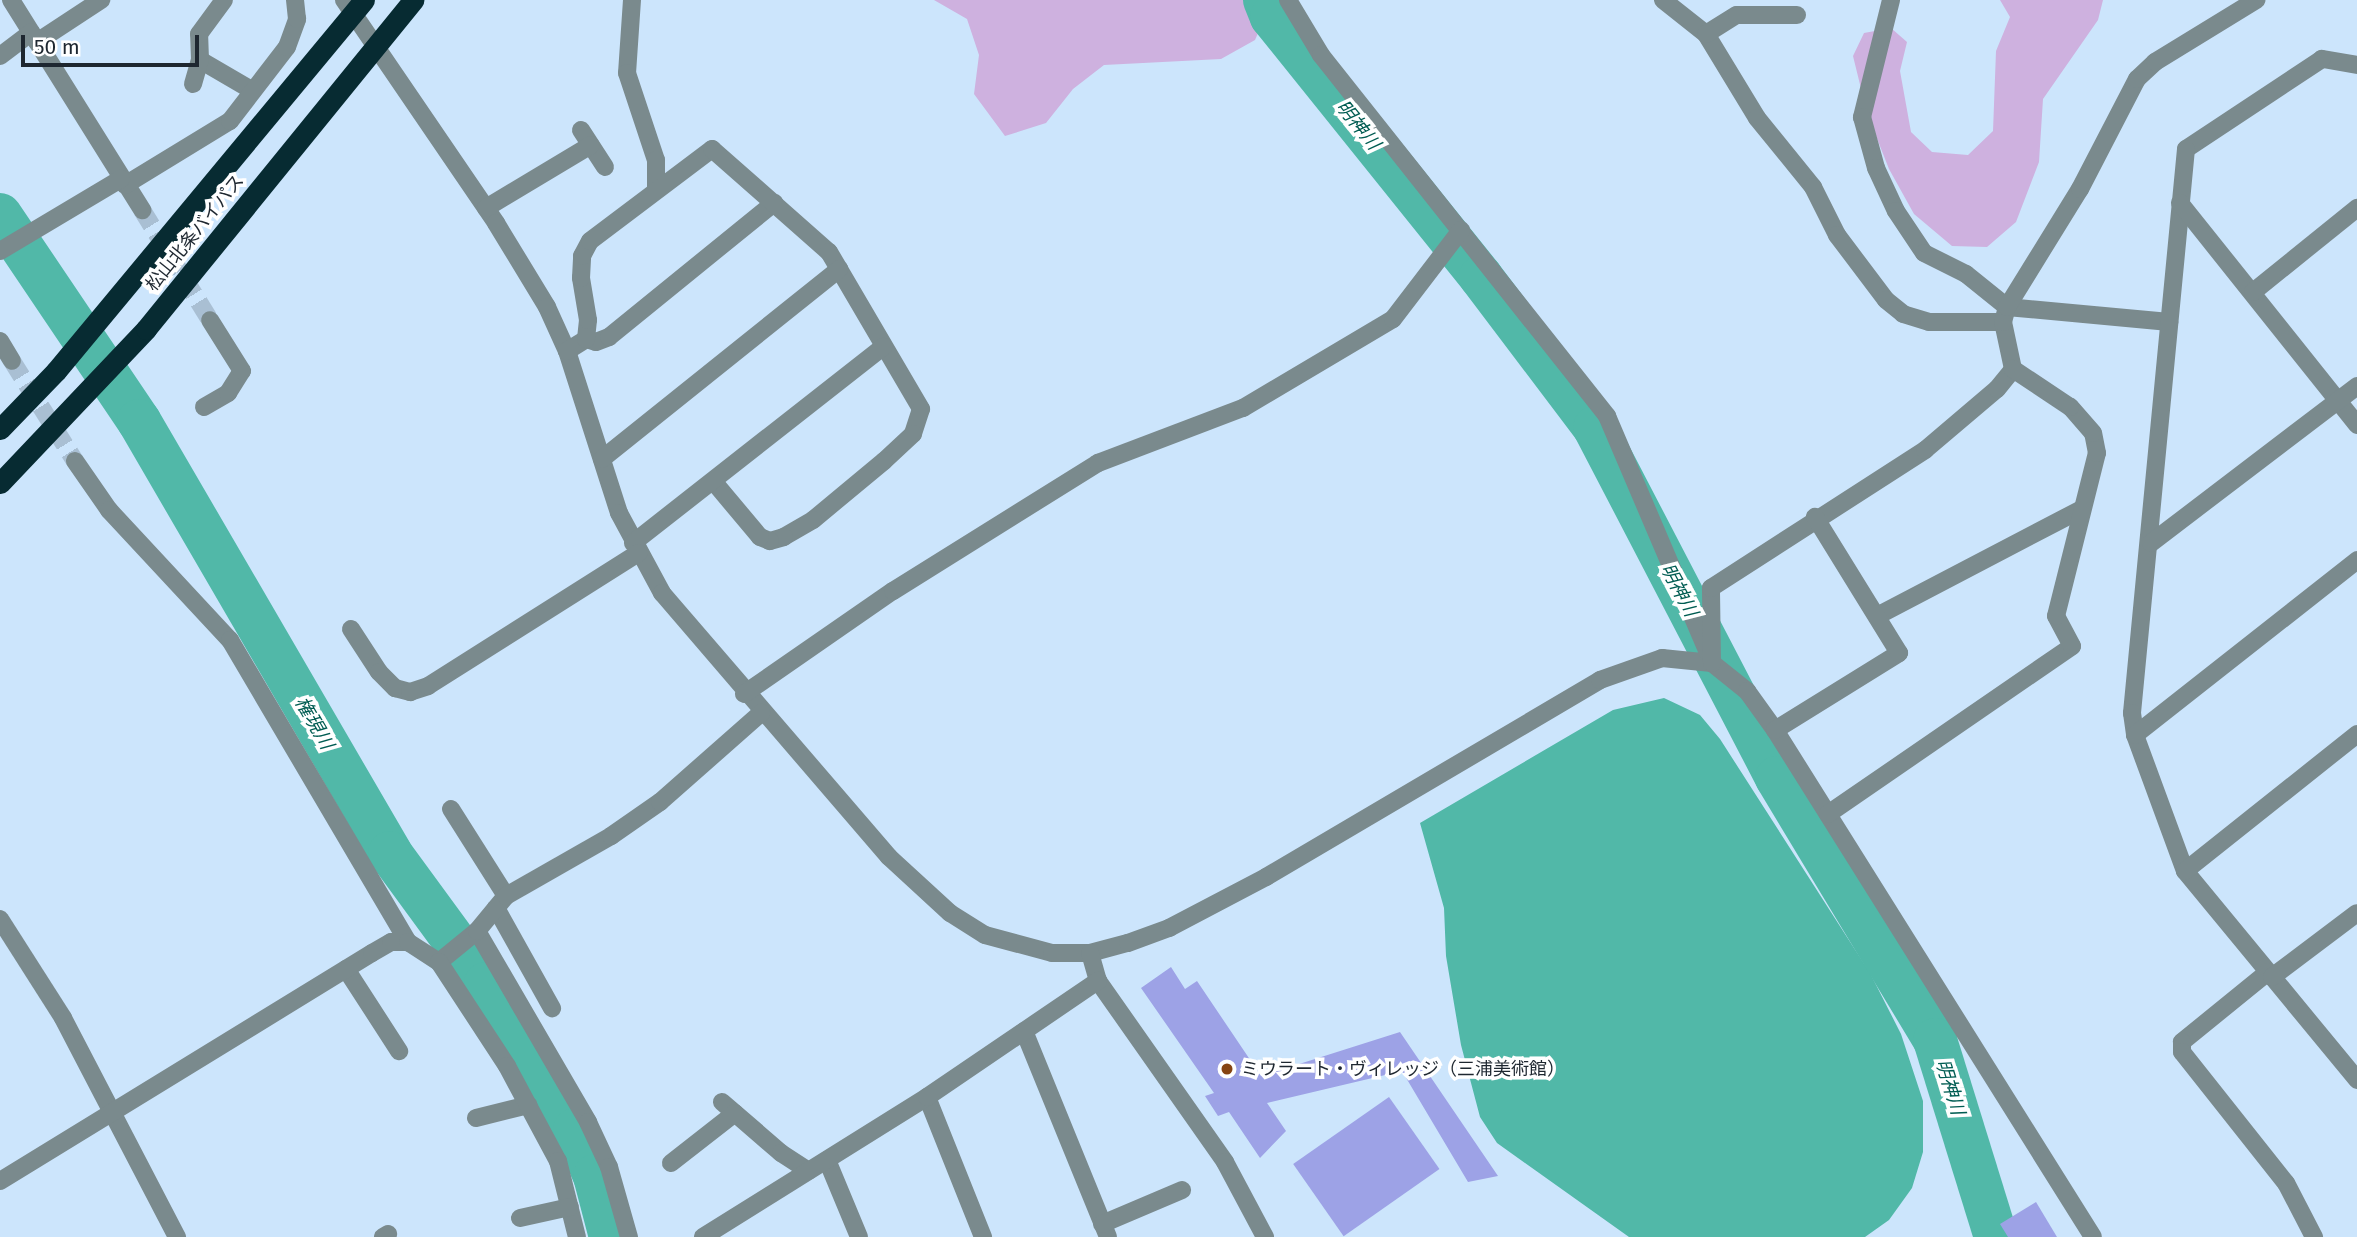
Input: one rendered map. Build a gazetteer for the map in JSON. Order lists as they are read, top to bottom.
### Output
{
  "streets": {
    "highway": ["松山北条バイパス"]
  },
  "water": ["明神川", "権現川"],
  "places": ["ミウラート・ヴィレッジ（三浦美術館）"],
  "scale_bar": "50 m"
}
